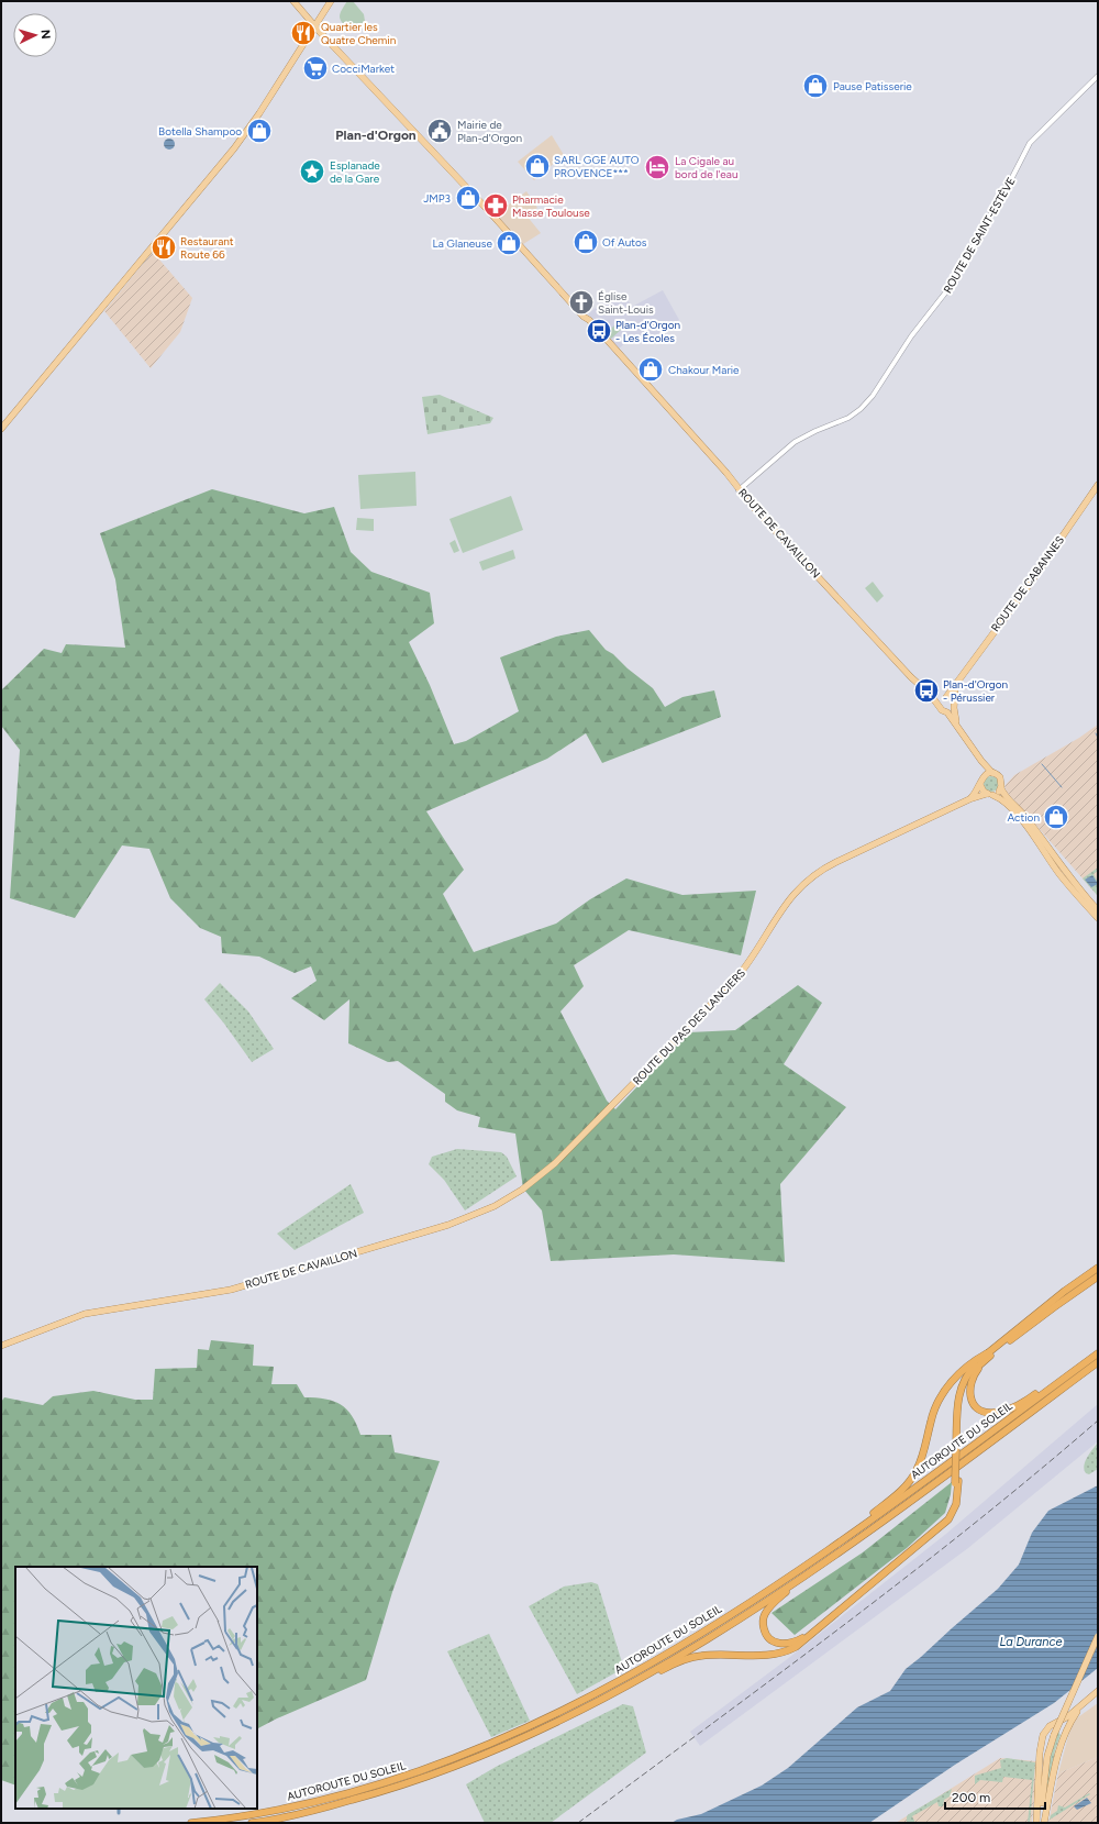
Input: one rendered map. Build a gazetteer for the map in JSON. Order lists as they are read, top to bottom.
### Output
{
  "streets": {
    "highway": ["AUTOROUTE DU SOLEIL"],
    "main road": ["ROUTE DE CAVAILLON", "ROUTE DE CABANNES", "ROUTE DU PAS DES LANCIERS"],
    "street": ["ROUTE DE SAINT-ESTÈVE"]
  },
  "crossings": [
    ["ROUTE DE SAINT-ESTÈVE", "ROUTE DE CAVAILLON"],
    ["ROUTE DE CAVAILLON", "ROUTE DE CABANNES"],
    ["ROUTE DE CAVAILLON", "ROUTE DU PAS DES LANCIERS"]
  ],
  "districts": ["Plan-d'Orgon"],
  "water": ["La Durance"],
  "places": {
    "restaurant": ["Quartier les Quatre Chemin", "Restaurant Route 66"],
    "supermarket": ["CocciMarket"],
    "shop": [
      "Pause Patisserie",
      "Botella Shampoo",
      "SARL GGE AUTO PROVENCE***",
      "JMP3",
      "Of Autos",
      "La Glaneuse",
      "Chakour Marie",
      "Action"
    ],
    "public building": ["Mairie de Plan-d'Orgon"],
    "hotel": ["La Cigale au bord de l'eau"],
    "place": ["Esplanade de la Gare"],
    "pharmacy": ["Pharmacie Masse Toulouse"],
    "church": ["Église Saint-Louis"],
    "bus stop": ["Plan-d'Orgon - Les Écoles", "Plan-d'Orgon - Pérussier"]
  },
  "scale_bar": "200 m",
  "north": "right"
}
